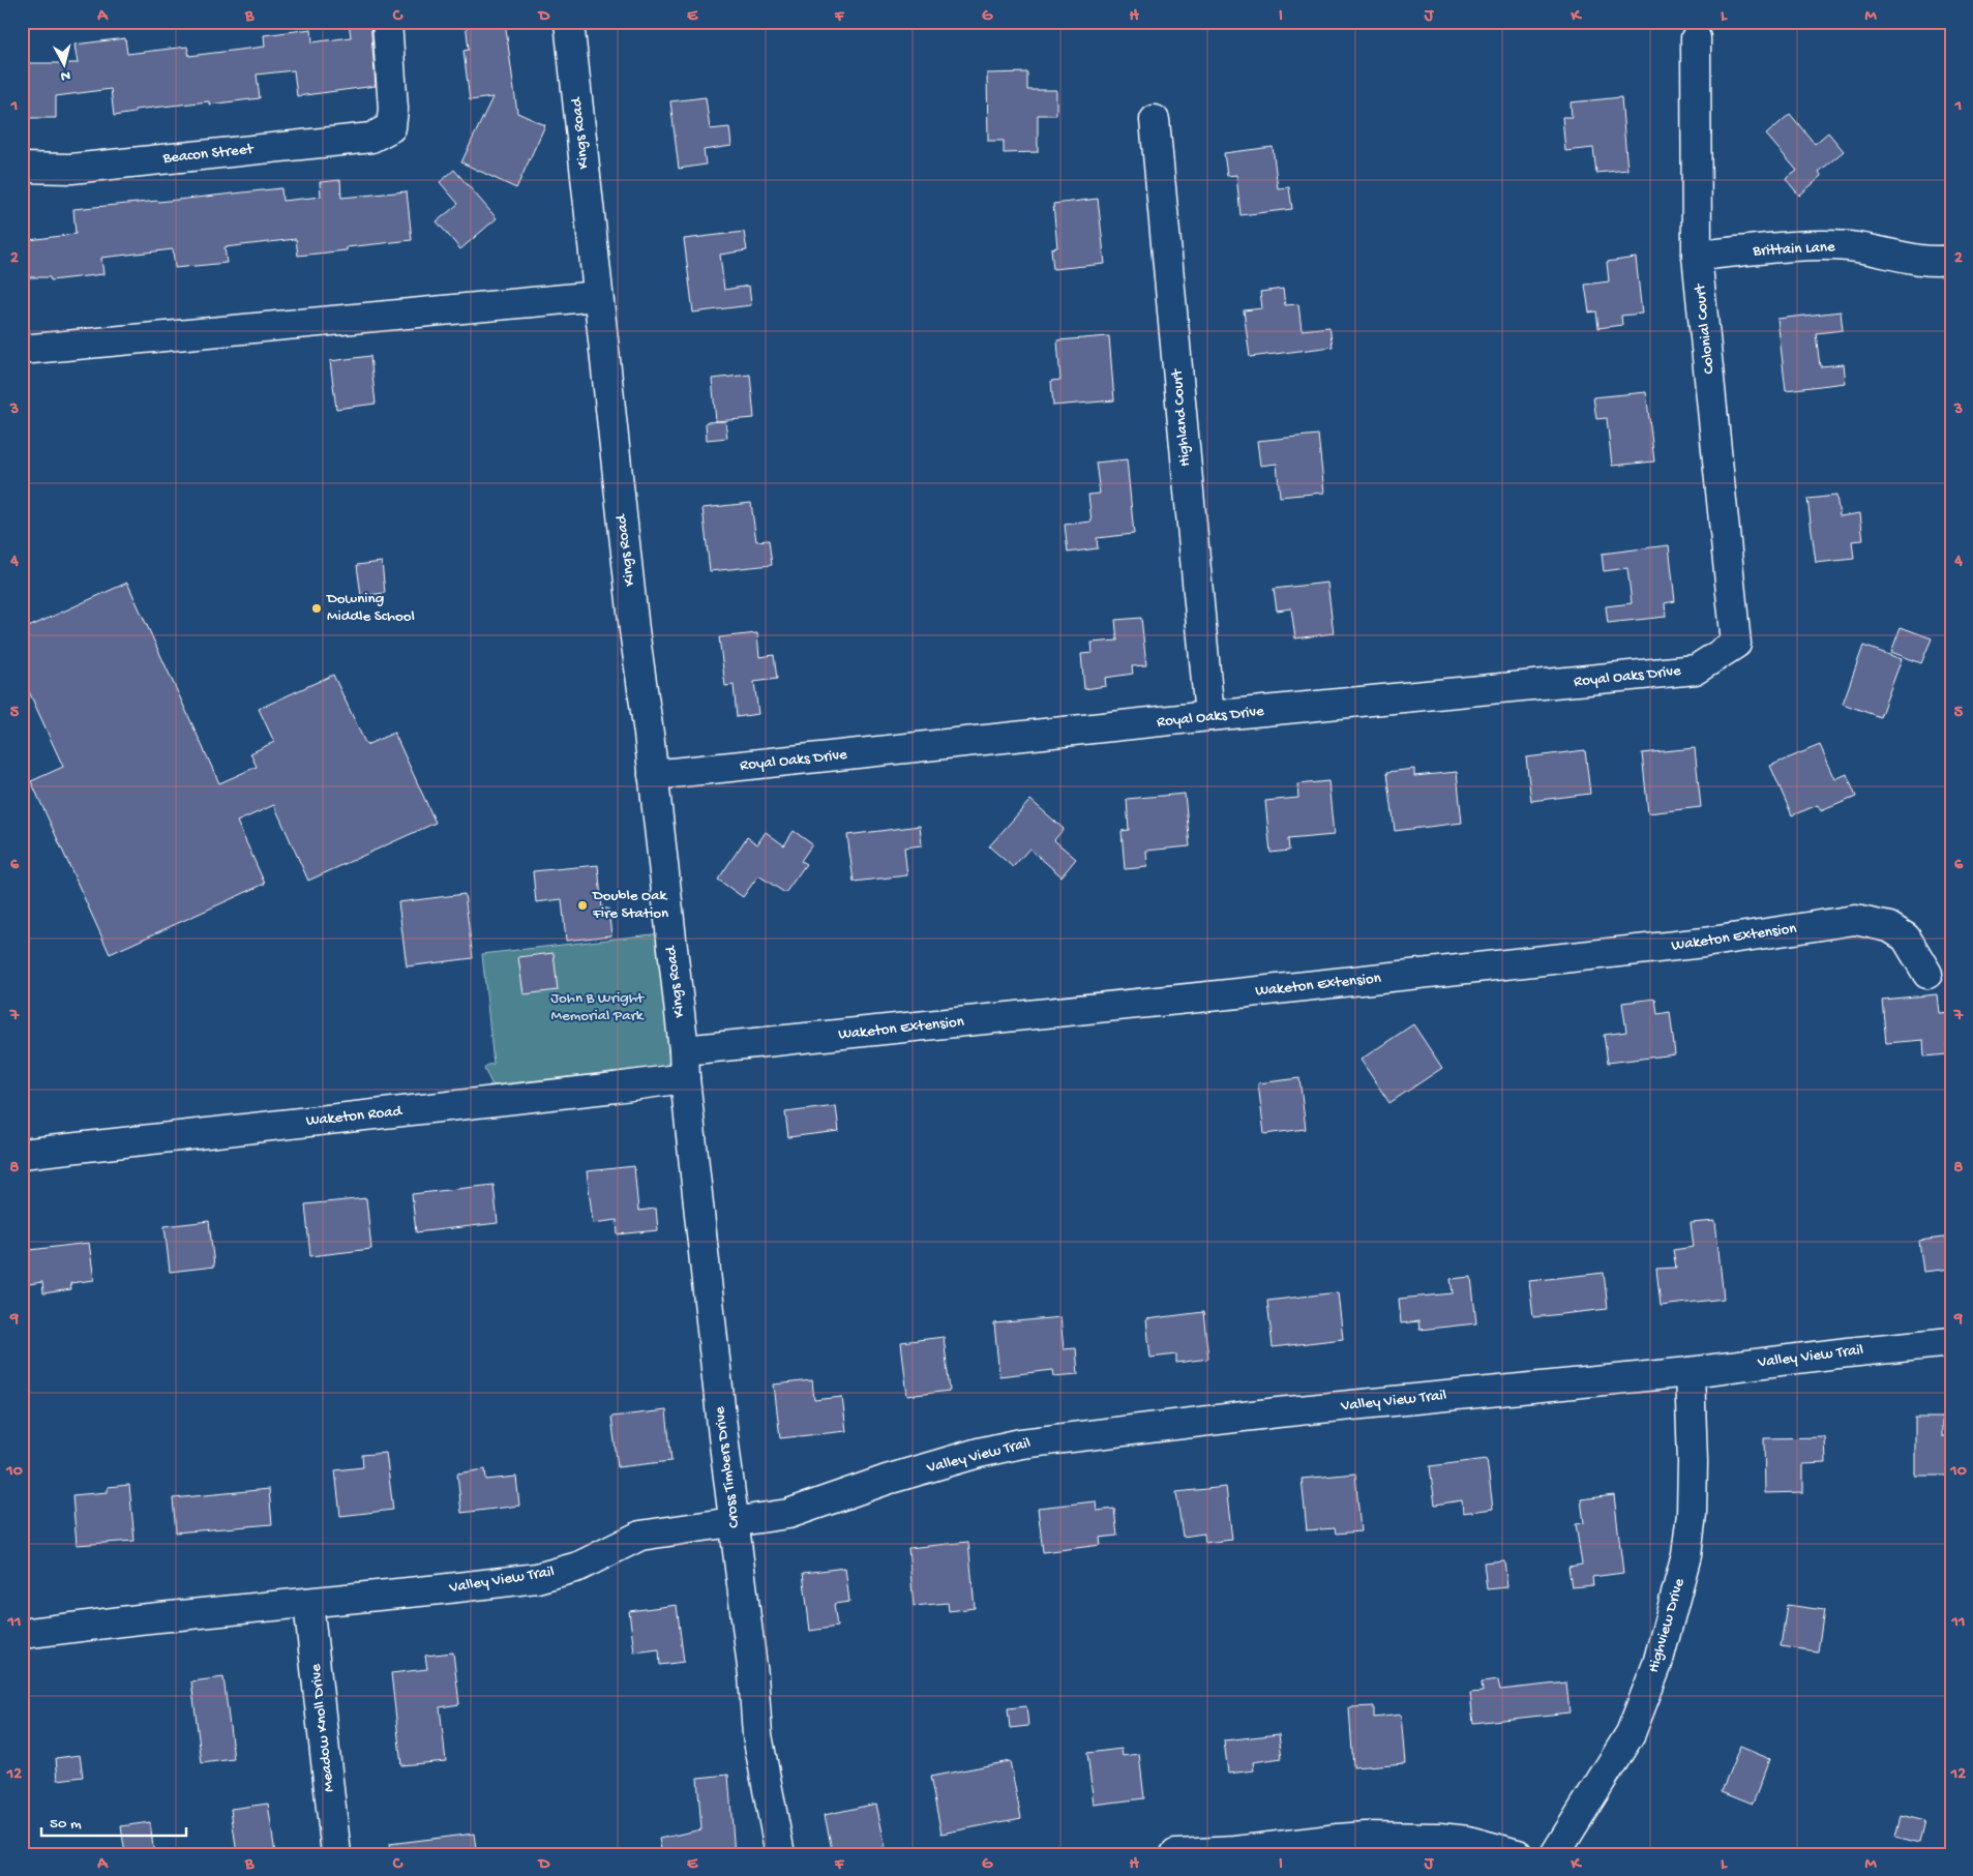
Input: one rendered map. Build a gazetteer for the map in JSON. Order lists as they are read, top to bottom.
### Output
{
  "streets": {
    "street": [
      "Kings Road",
      "Beacon Street",
      "Brittain Lane",
      "Colonial Court",
      "Highland Court",
      "Royal Oaks Drive",
      "Waketon Extension",
      "Waketon Road",
      "Valley View Trail",
      "Cross Timbers Drive",
      "Highview Drive",
      "Meadow Knoll Drive"
    ]
  },
  "crossings": [
    ["Kings Road", "Royal Oaks Drive"],
    ["Kings Road", "Waketon Extension"],
    ["Kings Road", "Waketon Road"],
    ["Kings Road", "Cross Timbers Drive"],
    ["Brittain Lane", "Colonial Court"],
    ["Colonial Court", "Royal Oaks Drive"],
    ["Highland Court", "Royal Oaks Drive"],
    ["Waketon Road", "Cross Timbers Drive"],
    ["Valley View Trail", "Cross Timbers Drive"],
    ["Valley View Trail", "Highview Drive"],
    ["Valley View Trail", "Meadow Knoll Drive"]
  ],
  "parks": ["John B Wright Memorial Park"],
  "places": ["Downing Middle School", "Double Oak Fire Station"],
  "scale_bar": "50 m",
  "north": "bottom",
  "grid": {
    "columns": [
      "A",
      "B",
      "C",
      "D",
      "E",
      "F",
      "G",
      "H",
      "I",
      "J",
      "K",
      "L",
      "M"
    ],
    "rows": [
      "1",
      "2",
      "3",
      "4",
      "5",
      "6",
      "7",
      "8",
      "9",
      "10",
      "11",
      "12"
    ]
  }
}
